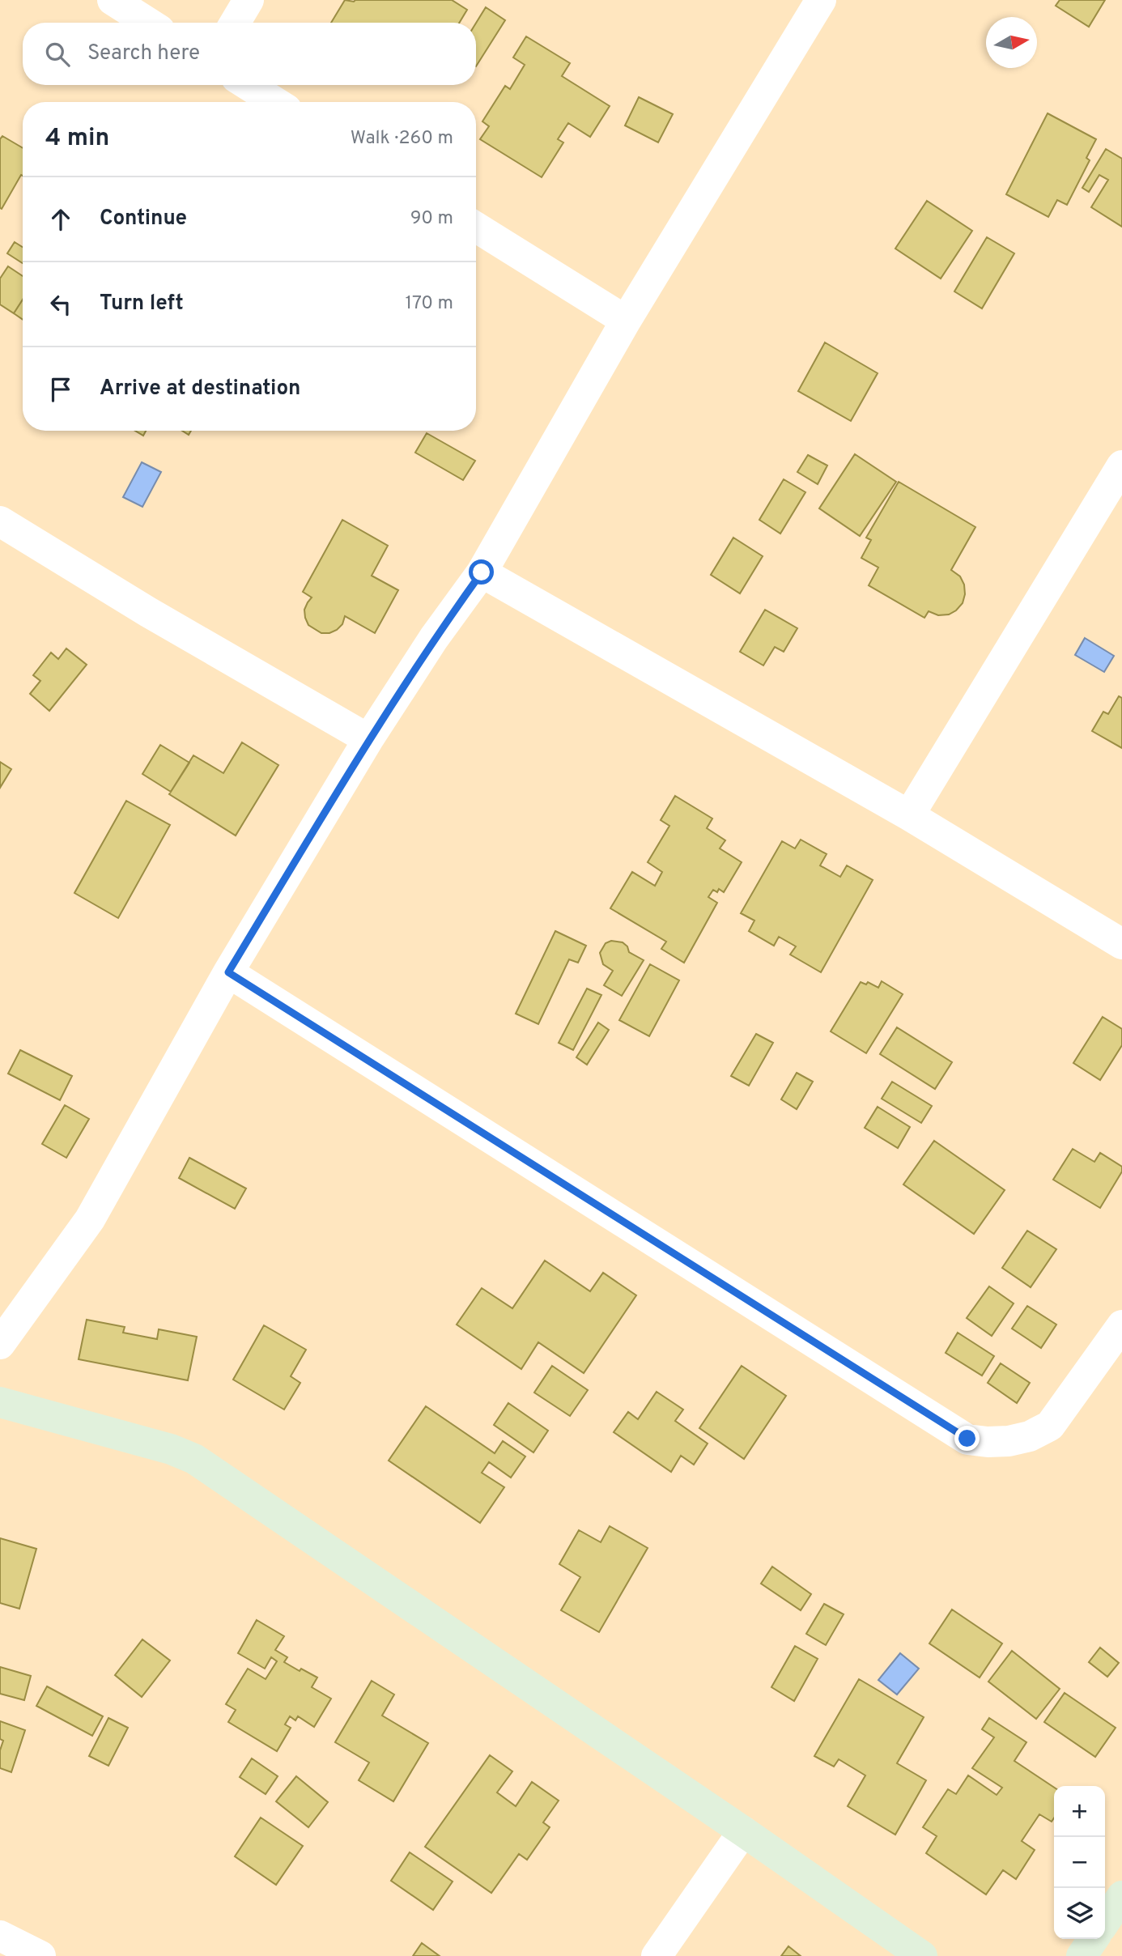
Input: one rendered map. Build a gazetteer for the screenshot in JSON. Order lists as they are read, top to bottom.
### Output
{
  "north": "right",
  "page": {
    "search": "Search here",
    "heading": ["4 min", "Walk · 260 m"],
    "list": [
      ["Continue", "90 m"],
      ["Turn left", "170 m"],
      "Arrive at destination"
    ],
    "map_buttons": ["+", "−"]
  }
}
